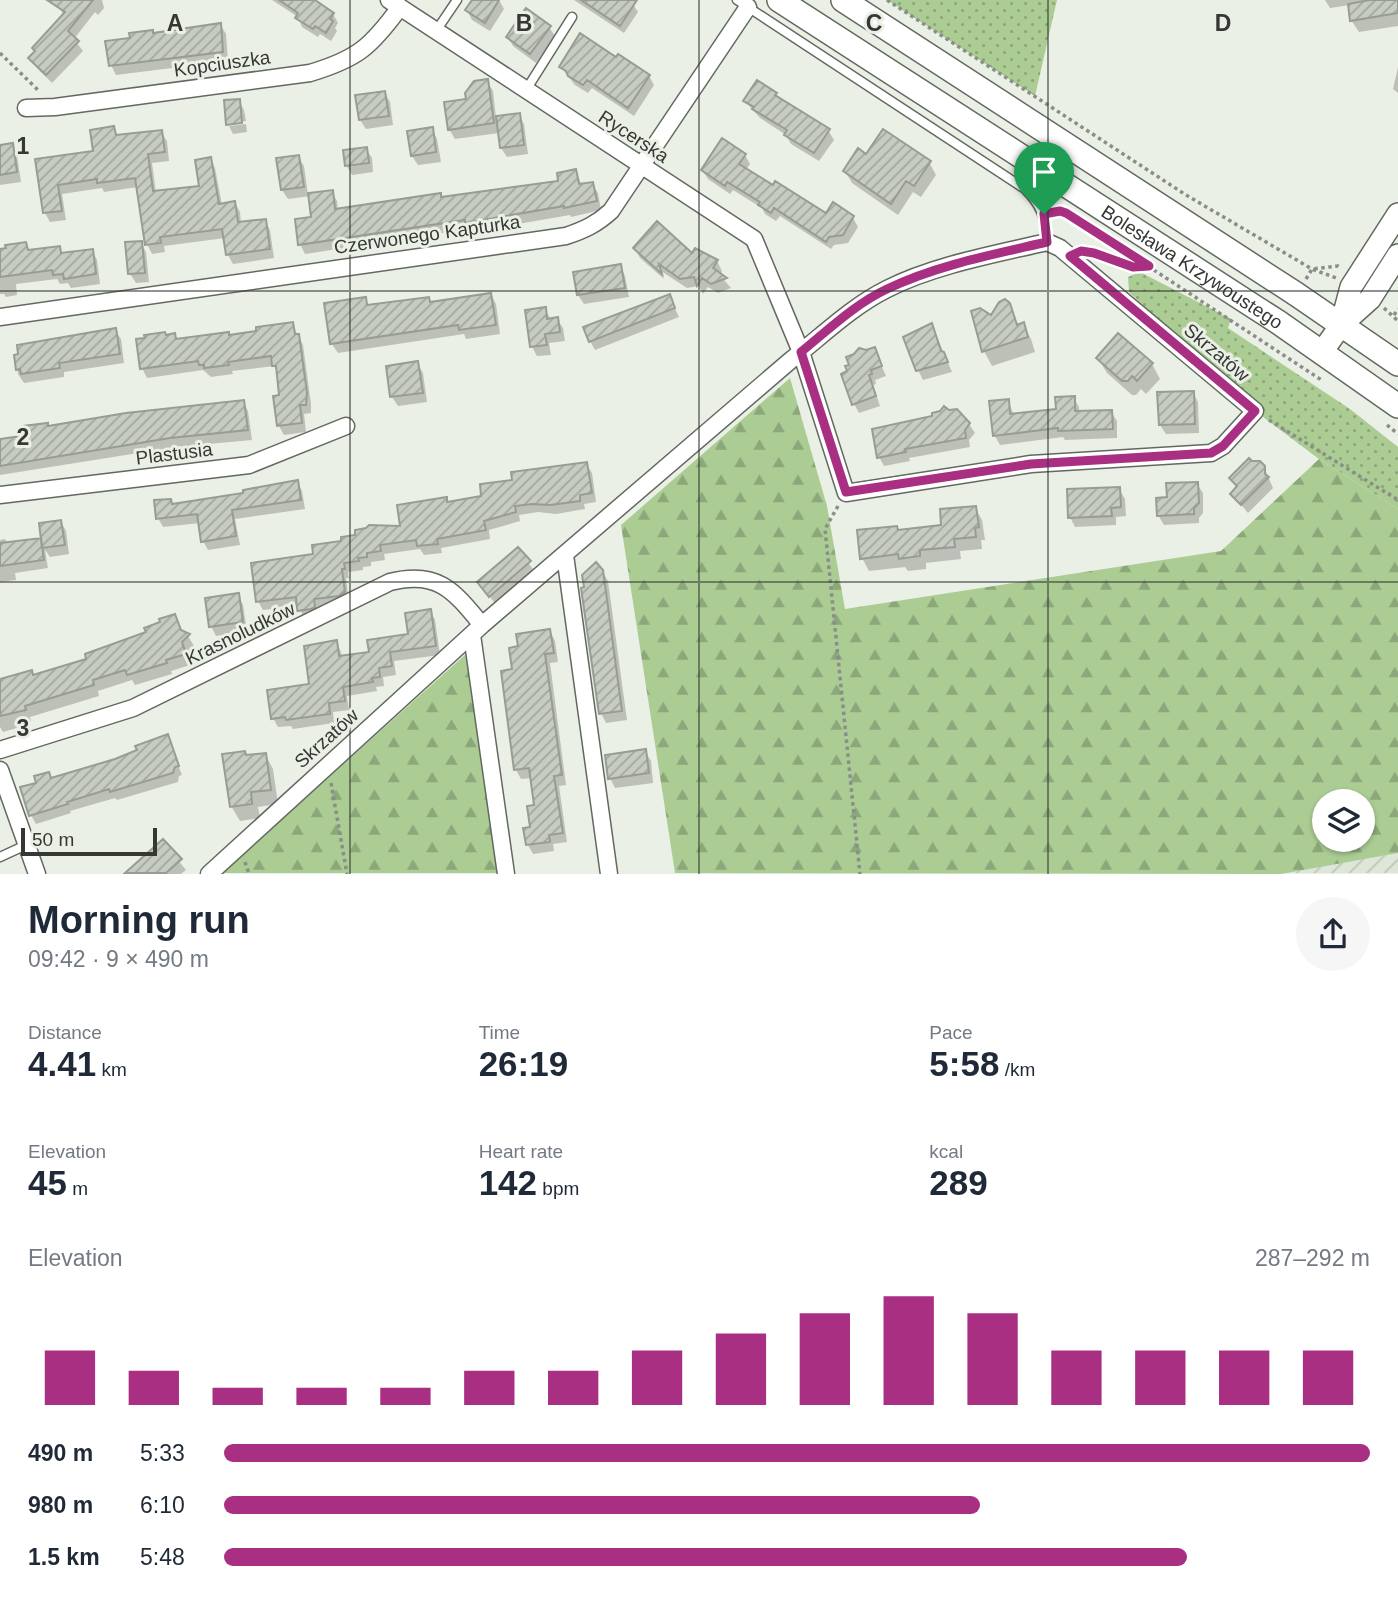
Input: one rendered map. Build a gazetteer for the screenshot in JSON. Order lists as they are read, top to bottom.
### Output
{
  "streets": {
    "main road": ["Bolesława Krzywoustego"],
    "street": [
      "Kopciuszka",
      "Rycerska",
      "Czerwonego Kapturka",
      "Skrzatów",
      "Plastusia",
      "Krasnoludków"
    ]
  },
  "crossings": [
    ["Kopciuszka", "Rycerska"],
    ["Rycerska", "Czerwonego Kapturka"],
    ["Rycerska", "Skrzatów"],
    ["Skrzatów", "Krasnoludków"]
  ],
  "scale_bar": "50 m",
  "page": {
    "scale": "50 m",
    "heading": ["Morning run", "09:42 · 9 × 490 m"],
    "stats": [
      ["Distance", "4.41 km"],
      ["Time", "26:19"],
      ["Pace", "5:58 /km"],
      ["Elevation", "45 m"],
      ["Heart rate", "142 bpm"],
      ["kcal", "289"]
    ],
    "chart": ["Elevation", "287–292 m"],
    "list": [
      {
        "name": "490 m",
        "note": "5:33"
      },
      {
        "name": "980 m",
        "note": "6:10"
      },
      {
        "name": "1.5 km",
        "note": "5:48"
      }
    ]
  },
  "grid": {
    "columns": [
      "A",
      "B",
      "C",
      "D"
    ],
    "rows": ["1", "2", "3"]
  }
}
